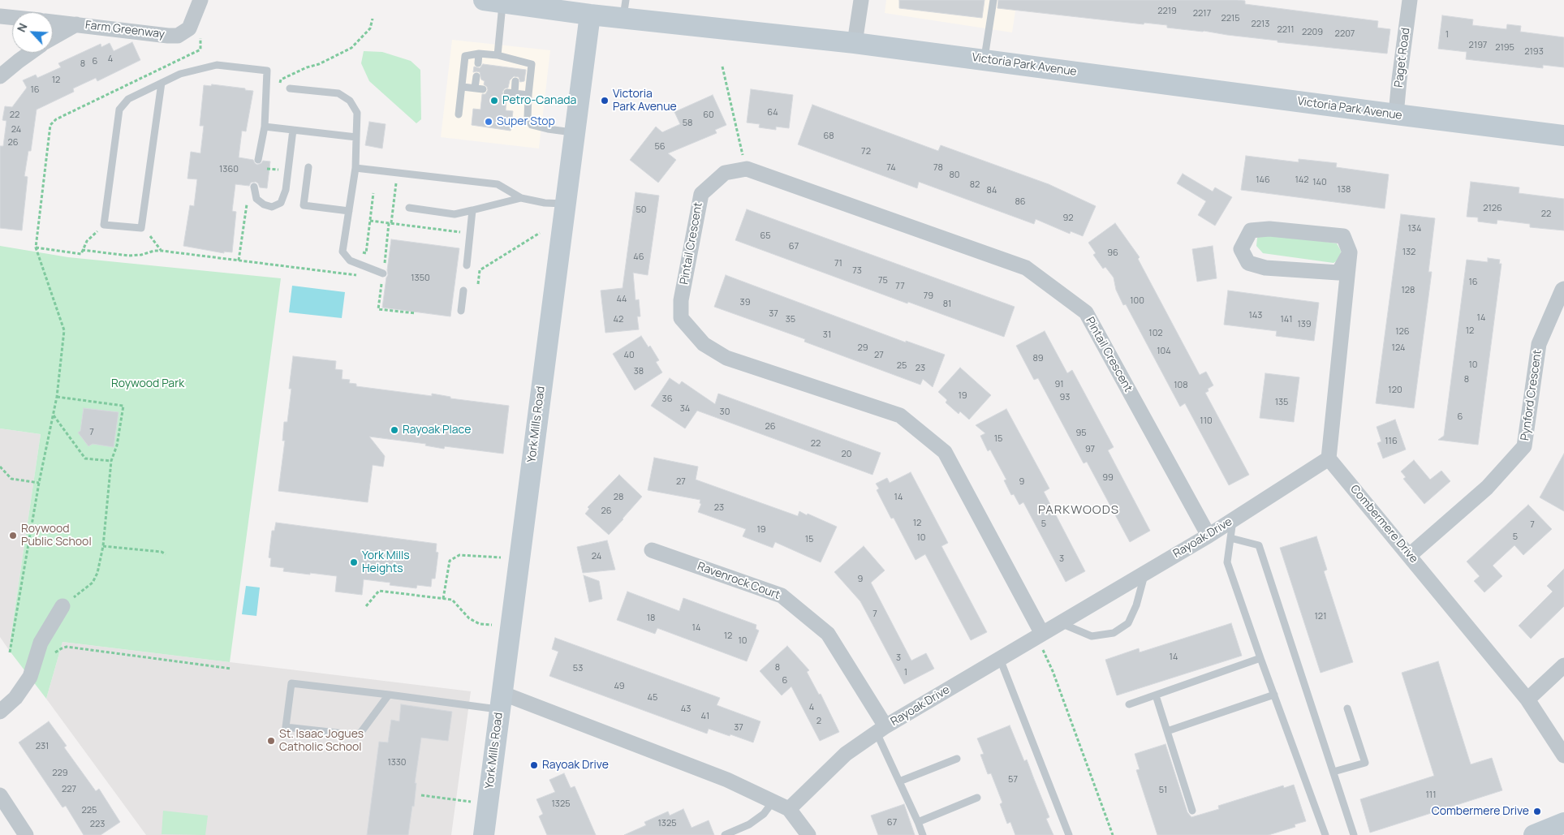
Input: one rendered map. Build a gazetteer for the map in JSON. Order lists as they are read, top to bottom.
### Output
{
  "streets": {
    "main road": ["Victoria Park Avenue", "York Mills Road"],
    "street": [
      "Farm Greenway",
      "Paget Road",
      "Pintail Crescent",
      "Pynford Crescent",
      "Combermere Drive",
      "Rayoak Drive",
      "Ravenrock Court"
    ]
  },
  "crossings": [
    ["Paget Road", "Victoria Park Avenue"],
    ["Victoria Park Avenue", "York Mills Road"],
    ["Pintail Crescent", "Rayoak Drive"],
    ["Pynford Crescent", "Combermere Drive"],
    ["Combermere Drive", "Rayoak Drive"],
    ["Rayoak Drive", "Ravenrock Court"]
  ],
  "districts": ["PARKWOODS"],
  "parks": ["Roywood Park"],
  "places": [
    "Petro-Canada",
    "Victoria Park Avenue",
    "Super Stop",
    "Rayoak Place",
    "Roywood Public School",
    "York Mills Heights",
    "St. Isaac Jogues Catholic School",
    "Rayoak Drive",
    "Combermere Drive"
  ],
  "house_numbers": [
    "2219",
    "2217",
    "2215",
    "2213",
    "2211",
    "2209",
    "2207",
    "1",
    "2197",
    "2195",
    "2193",
    "4",
    "6",
    "8",
    "12",
    "16",
    "64",
    "22",
    "60",
    "58",
    "24",
    "68",
    "26",
    "56",
    "72",
    "74",
    "78",
    "1360",
    "80",
    "146",
    "142",
    "140",
    "82",
    "138",
    "84",
    "86",
    "2126",
    "50",
    "22",
    "92",
    "134",
    "65",
    "67",
    "132",
    "96",
    "46",
    "71",
    "73",
    "1350",
    "75",
    "16",
    "77",
    "128",
    "79",
    "44",
    "100",
    "39",
    "81",
    "37",
    "143",
    "14",
    "42",
    "35",
    "141",
    "139",
    "12",
    "126",
    "102",
    "31",
    "29",
    "124",
    "104",
    "40",
    "27",
    "89",
    "10",
    "25",
    "23",
    "38",
    "8",
    "91",
    "108",
    "120",
    "19",
    "93",
    "36",
    "135",
    "34",
    "30",
    "6",
    "110",
    "26",
    "7",
    "95",
    "15",
    "116",
    "22",
    "97",
    "20",
    "99",
    "27",
    "9",
    "28",
    "14",
    "23",
    "26",
    "12",
    "5",
    "7",
    "19",
    "5",
    "10",
    "15",
    "24",
    "3",
    "9",
    "7",
    "121",
    "18",
    "14",
    "12",
    "10",
    "14",
    "3",
    "8",
    "53",
    "1",
    "6",
    "49",
    "45",
    "4",
    "43",
    "41",
    "2",
    "37",
    "231",
    "1330",
    "229",
    "57",
    "227",
    "51",
    "111",
    "1325",
    "225",
    "67",
    "1325",
    "223"
  ],
  "north": "top left"
}
